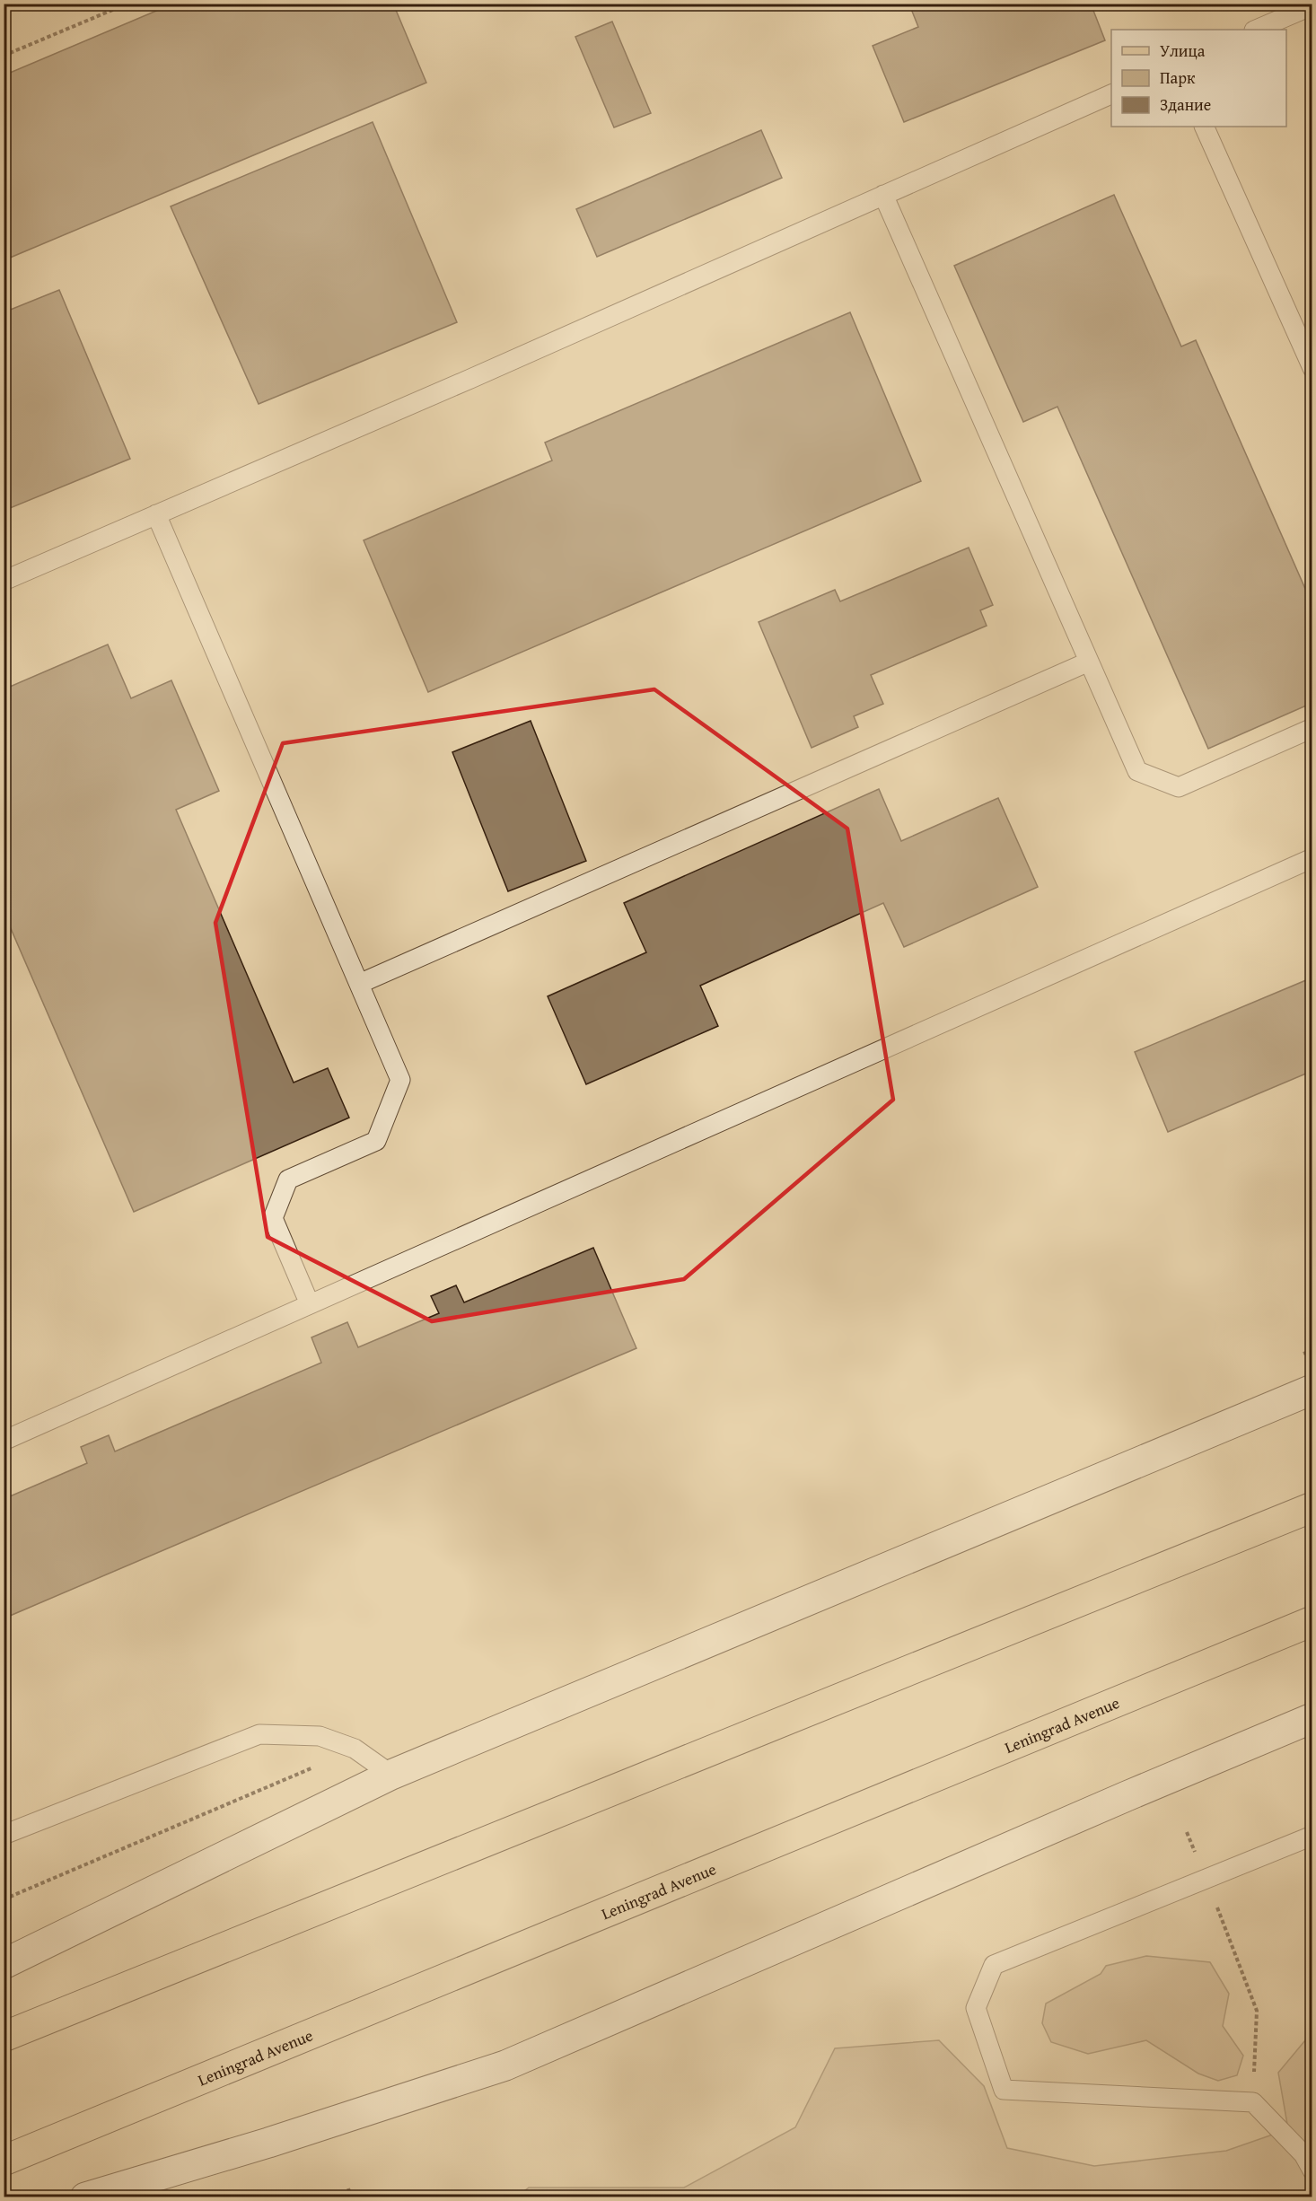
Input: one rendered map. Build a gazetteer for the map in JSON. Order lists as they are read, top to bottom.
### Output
{
  "streets": {
    "main road": ["Leningrad Avenue"]
  },
  "legend": ["Улица", "Парк", "Здание"]
}
